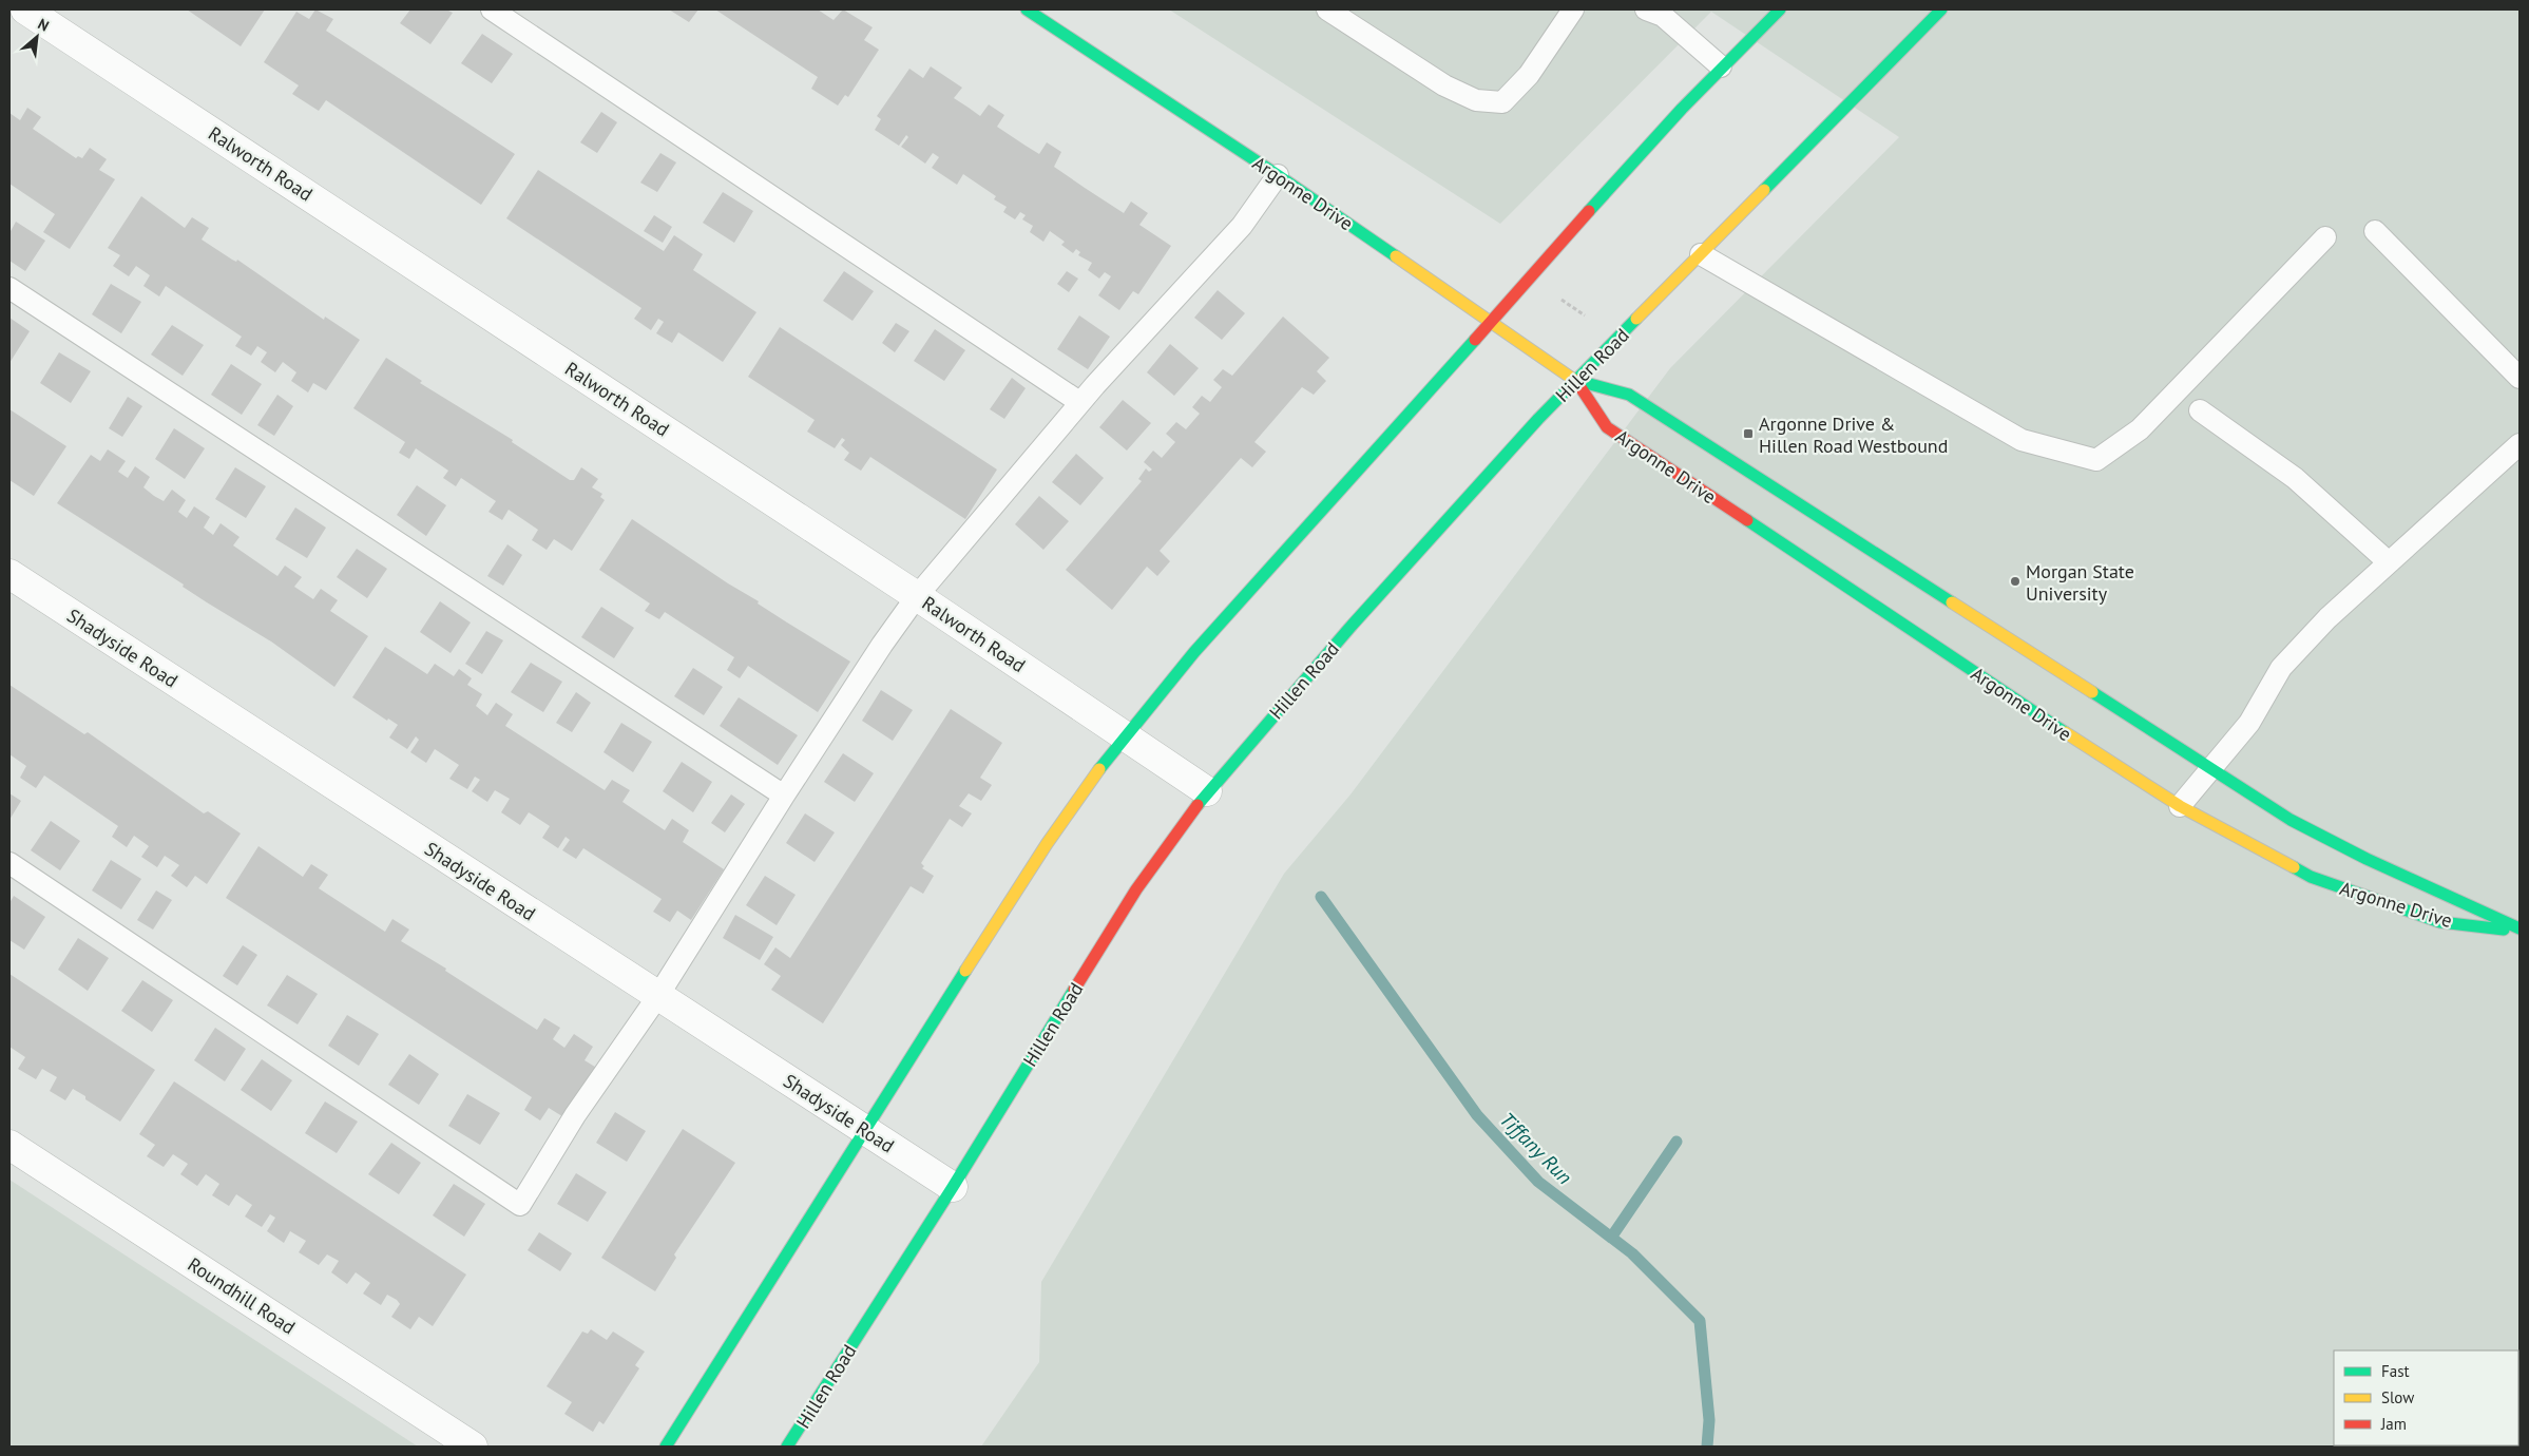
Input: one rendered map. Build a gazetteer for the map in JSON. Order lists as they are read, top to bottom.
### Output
{
  "streets": {
    "main road": ["Argonne Drive", "Hillen Road"],
    "street": ["Ralworth Road", "Shadyside Road", "Roundhill Road"]
  },
  "crossings": [
    ["Ralworth Road", "Hillen Road"],
    ["Argonne Drive", "Hillen Road"],
    ["Hillen Road", "Shadyside Road"]
  ],
  "water": ["Tiffany Run"],
  "places": {
    "transit": ["Argonne Drive & Hillen Road Westbound"],
    "other": ["Morgan State University"]
  },
  "legend": ["Fast", "Slow", "Jam"],
  "north": "top right"
}
